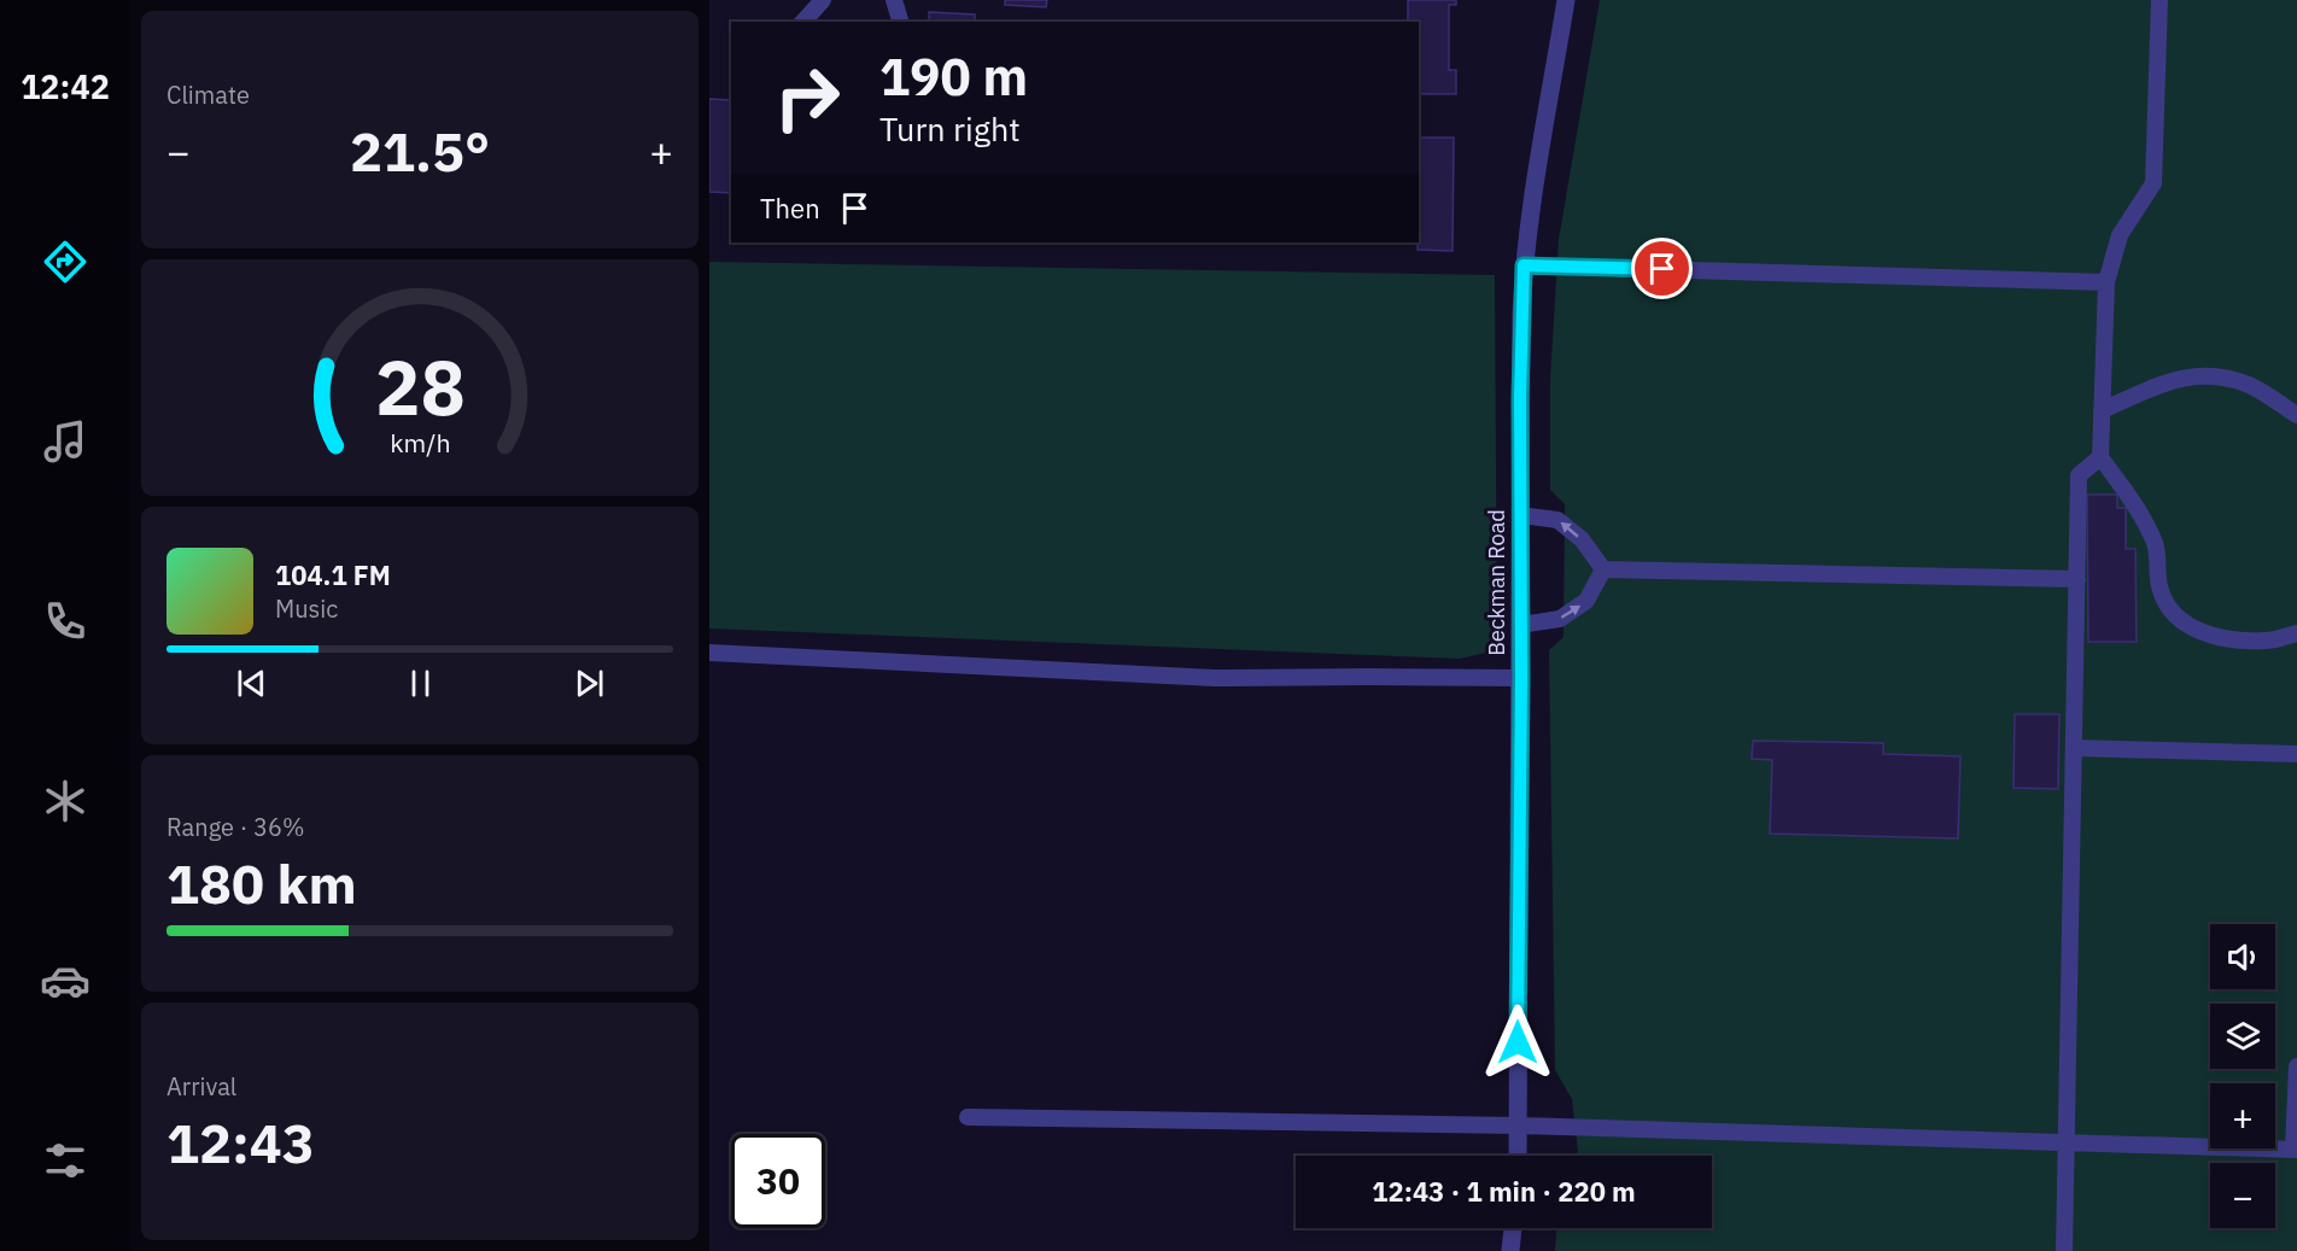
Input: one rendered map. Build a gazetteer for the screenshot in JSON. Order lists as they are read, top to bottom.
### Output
{
  "streets": {
    "street": ["Beckman Road"]
  },
  "page": {
    "tabs": "12:42",
    "tile": [
      "Climate",
      ["Range · 36%", "180 km"],
      ["Arrival", "12:43"]
    ],
    "turn": ["190 m", "Turn right"],
    "heat": ["−", "21.5°", "+"],
    "then": "Then",
    "song": ["104.1 FM", "Music"],
    "map_buttons": ["+", "−"],
    "limit": "30",
    "trip": "12:43 · 1 min · 220 m",
    "gauge": ["28", "km/h"]
  }
}
